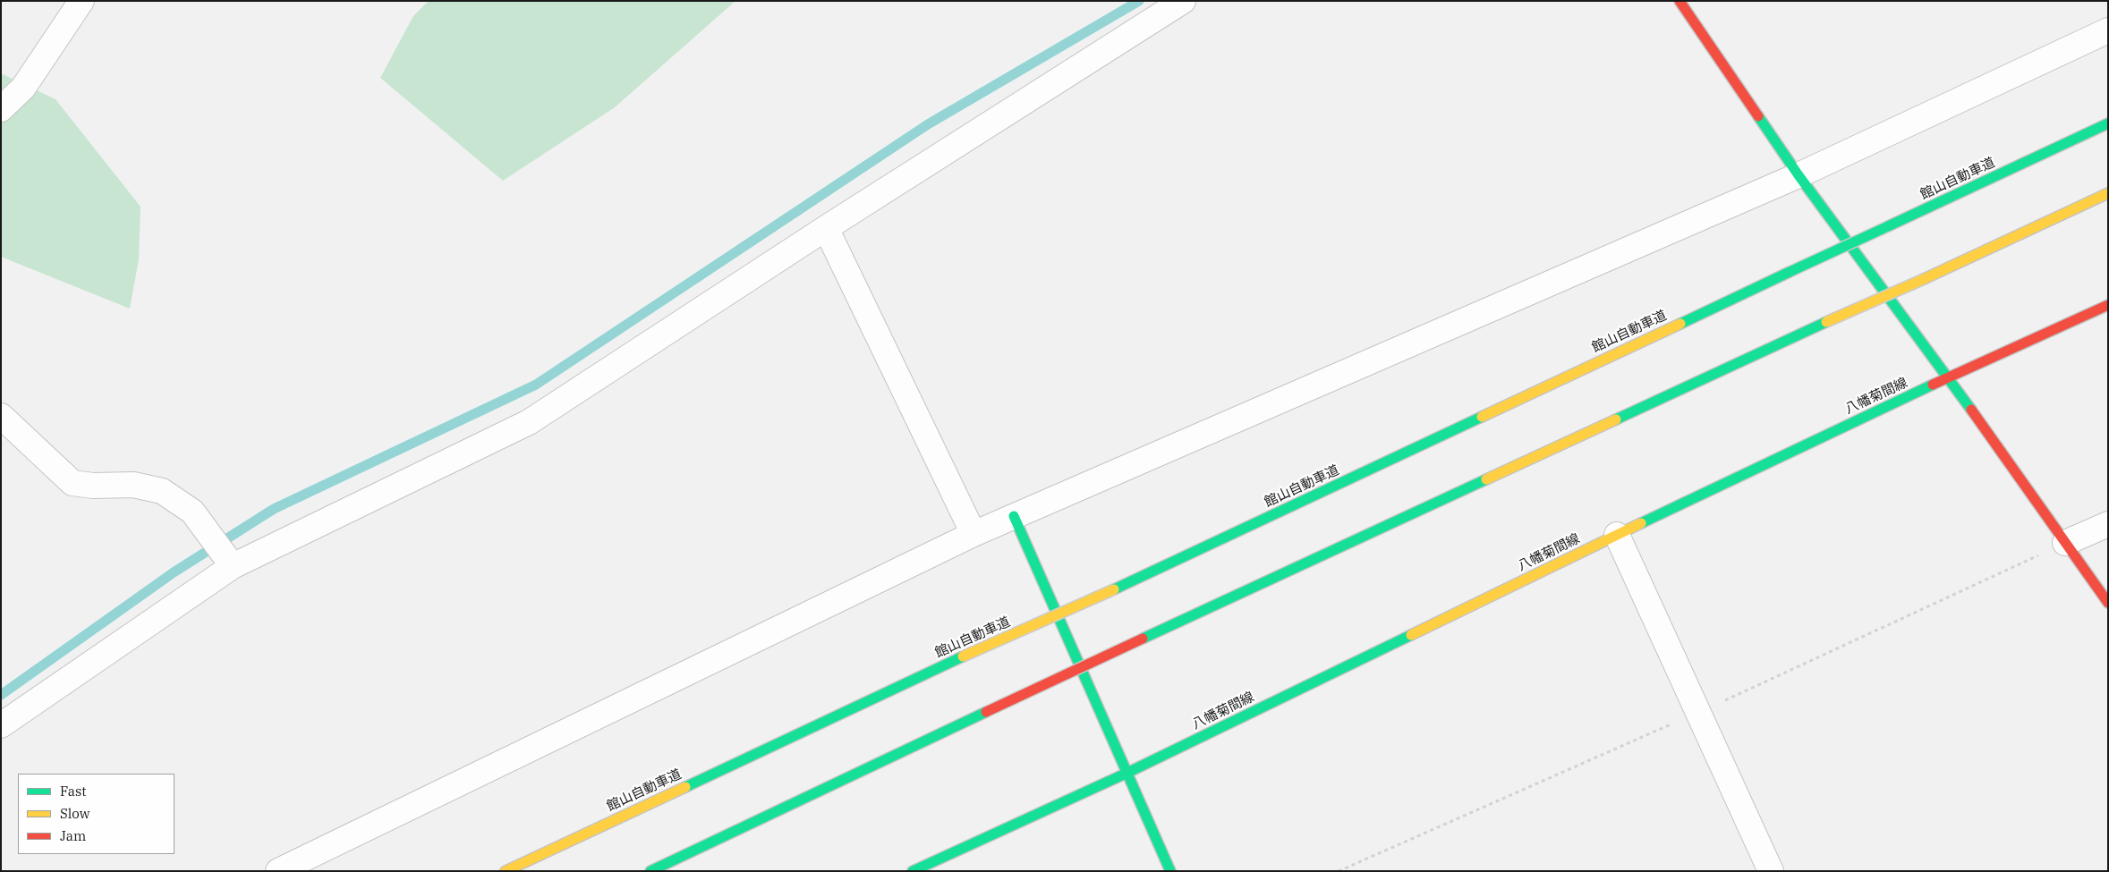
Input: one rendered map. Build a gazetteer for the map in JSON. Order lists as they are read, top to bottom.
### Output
{
  "streets": {
    "main road": ["館山自動車道", "八幡菊間線"]
  },
  "legend": ["Fast", "Slow", "Jam"]
}
